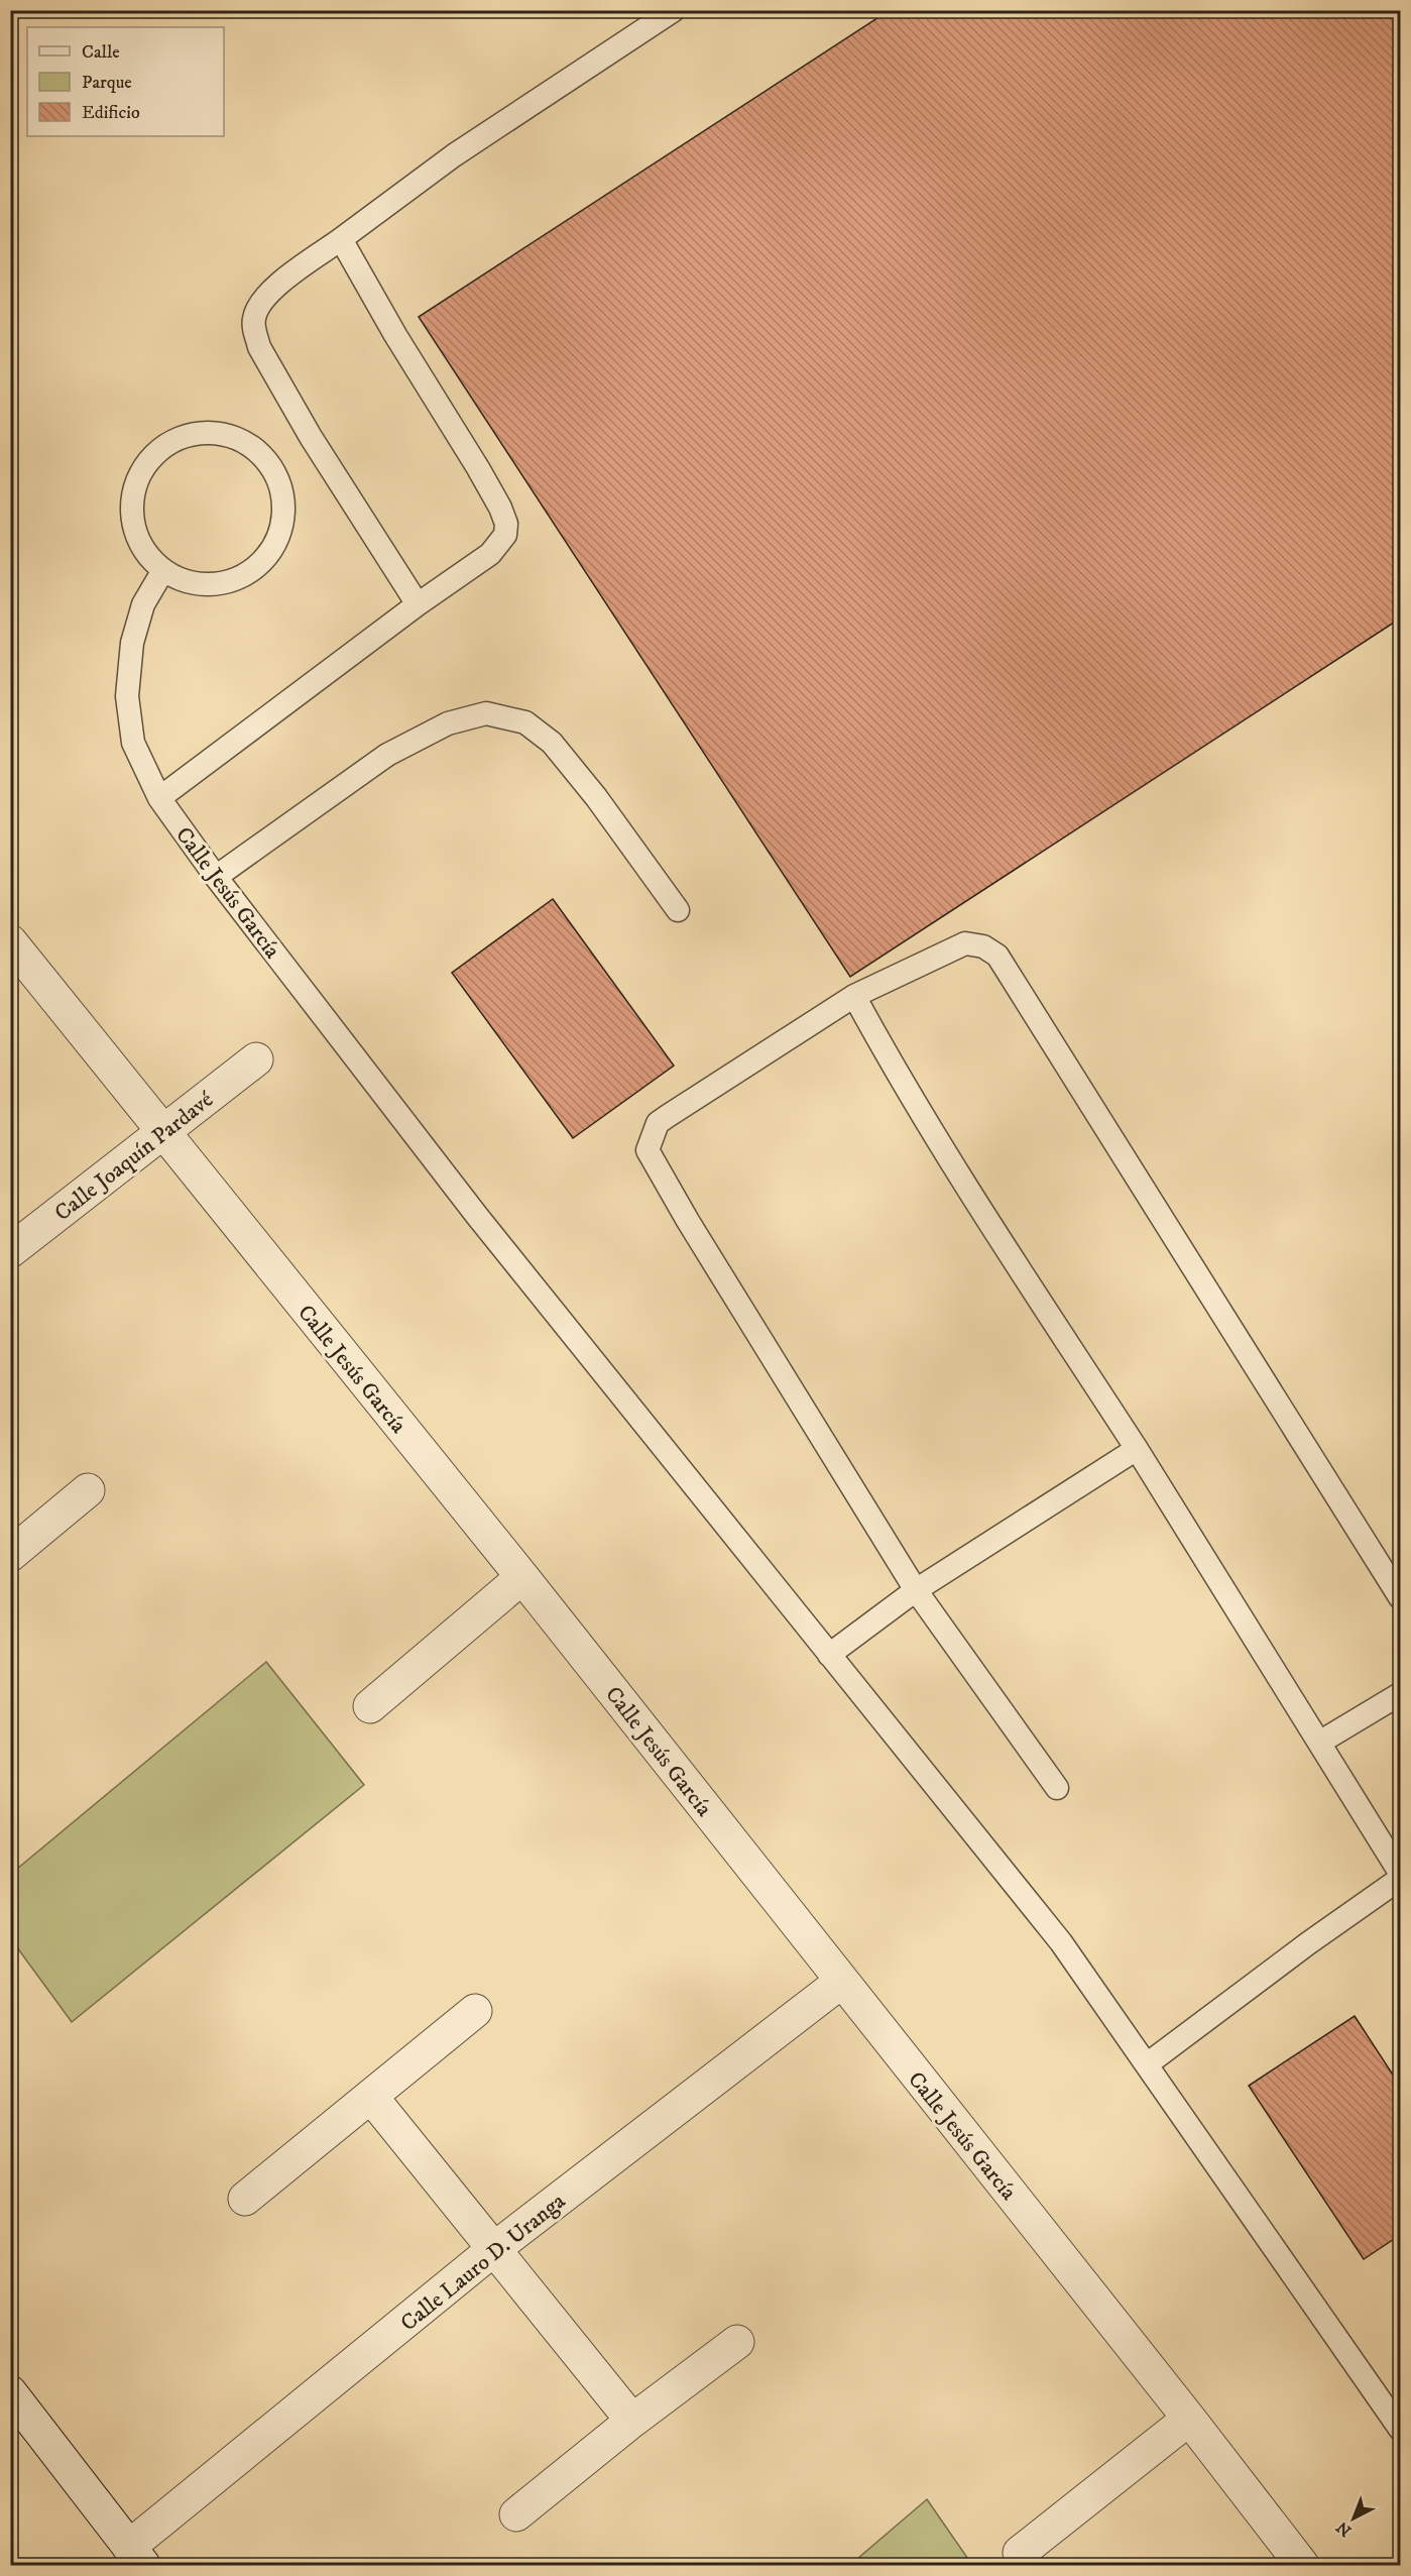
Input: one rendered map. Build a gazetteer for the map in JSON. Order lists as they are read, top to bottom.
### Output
{
  "streets": {
    "street": ["Calle Jesús García", "Calle Joaquín Pardavé", "Calle Lauro D. Uranga"]
  },
  "crossings": [
    ["Calle Jesús García", "Calle Joaquín Pardavé"],
    ["Calle Jesús García", "Calle Lauro D. Uranga"]
  ],
  "legend": ["Calle", "Parque", "Edificio"],
  "north": "bottom left"
}
